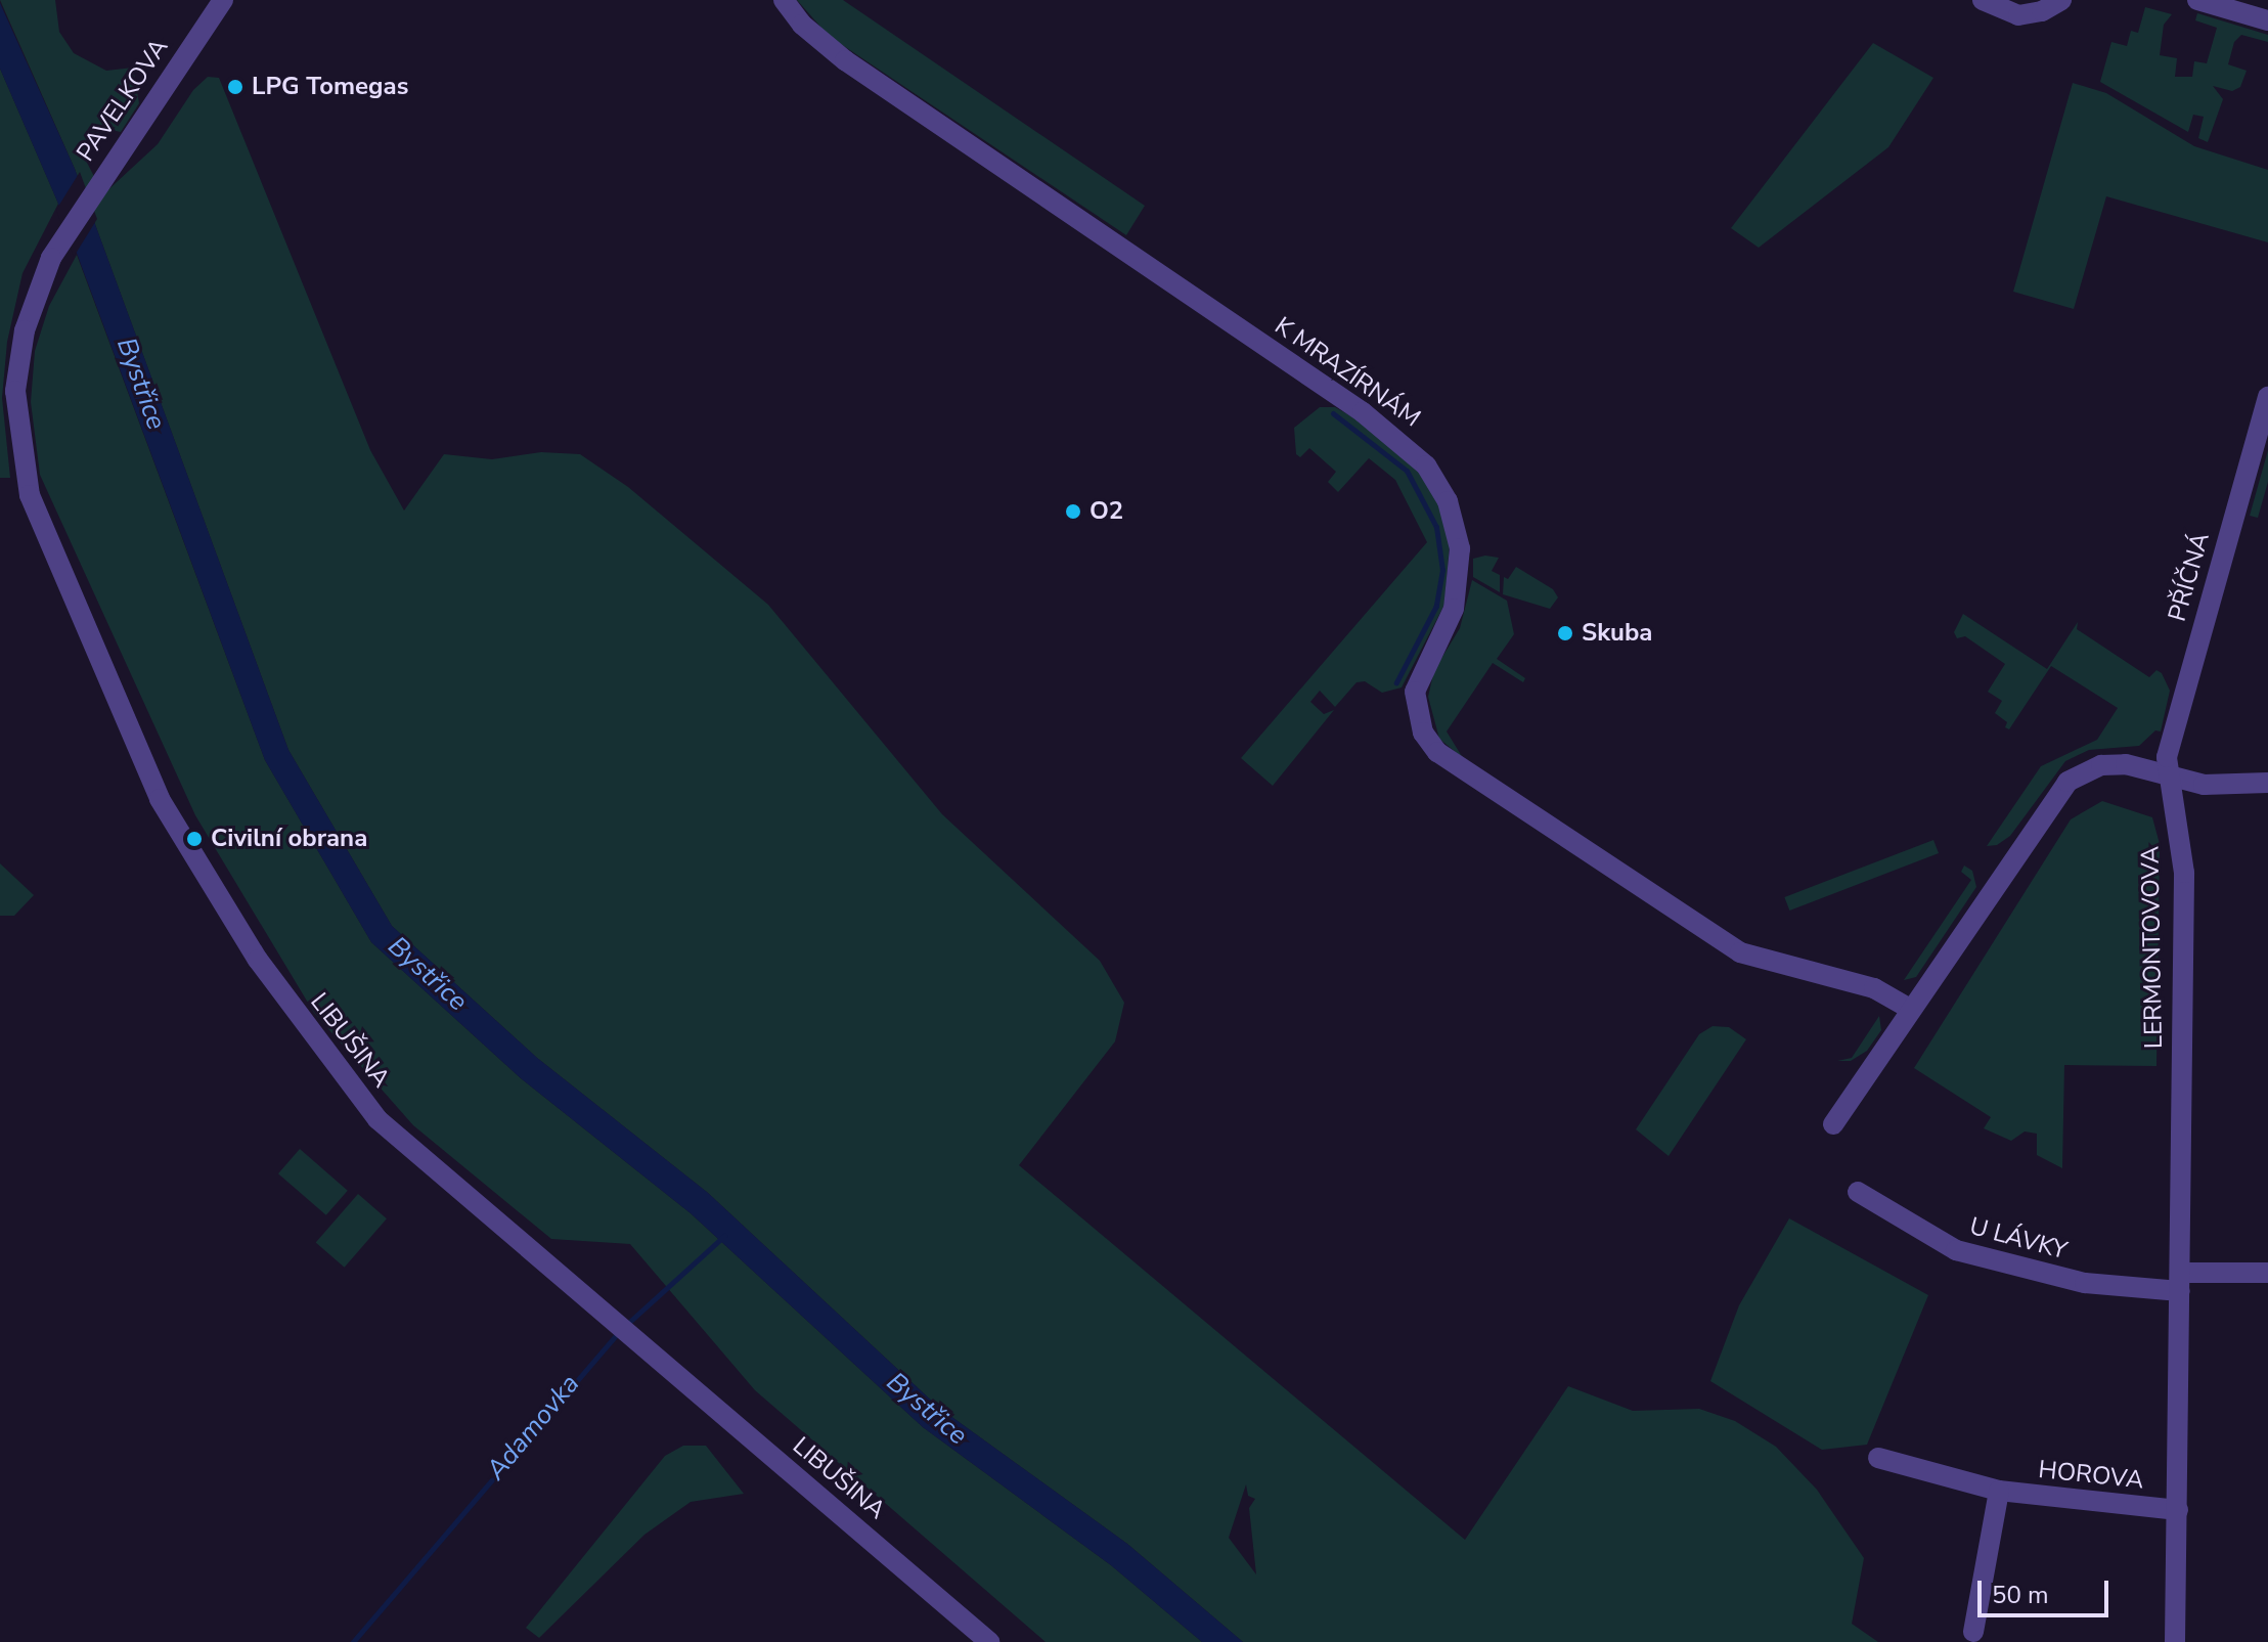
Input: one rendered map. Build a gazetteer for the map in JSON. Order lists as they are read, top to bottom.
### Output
{
  "streets": {
    "street": [
      "PAVELKOVA",
      "K MRAZÍRNÁM",
      "PŘÍČNÁ",
      "LERMONTOVOVA",
      "LIBUŠINA",
      "U LÁVKY",
      "HOROVA"
    ]
  },
  "crossings": [
    ["PAVELKOVA", "LIBUŠINA"],
    ["PŘÍČNÁ", "LERMONTOVOVA"],
    ["LERMONTOVOVA", "U LÁVKY"],
    ["LERMONTOVOVA", "HOROVA"]
  ],
  "water": ["Bystřice", "Adamovka"],
  "places": [
    "LPG Tomegas",
    "O2",
    "Skuba",
    "Civilní obrana"
  ],
  "scale_bar": "50 m"
}
